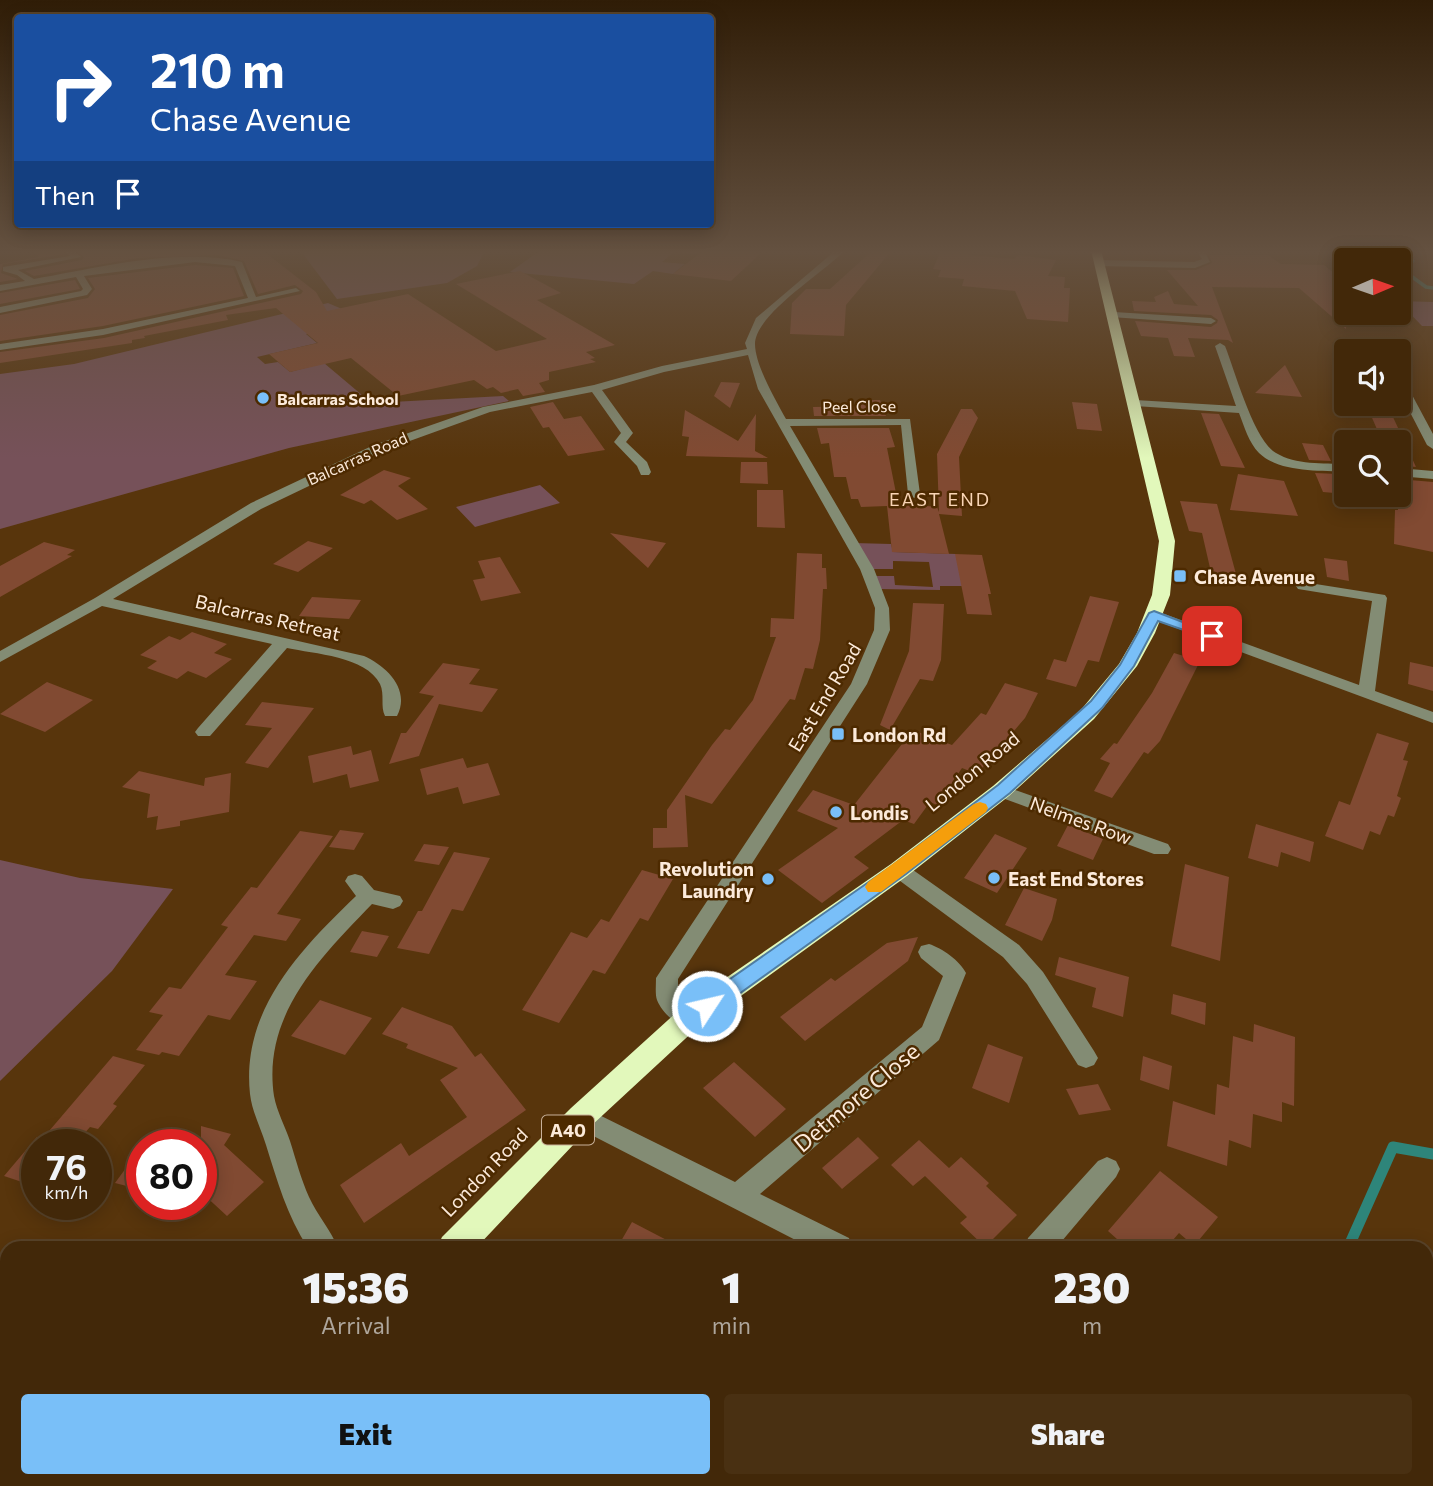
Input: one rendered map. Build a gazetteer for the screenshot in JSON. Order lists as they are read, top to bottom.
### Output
{
  "streets": {
    "highway": ["London Road", "A40"],
    "street": [
      "Peel Close",
      "Balcarras Road",
      "Balcarras Retreat",
      "East End Road",
      "Nelmes Row",
      "Detmore Close"
    ]
  },
  "crossings": [
    ["Peel Close", "East End Road"],
    ["Balcarras Road", "Balcarras Retreat"],
    ["Balcarras Road", "East End Road"],
    ["East End Road", "London Road"],
    ["London Road", "Nelmes Row"]
  ],
  "districts": ["EAST END"],
  "places": {
    "other": [
      "Balcarras School",
      "Londis",
      "East End Stores",
      "Revolution Laundry"
    ],
    "transit": ["Chase Avenue", "London Rd"]
  },
  "north": "right",
  "page": {
    "turn": ["210 m", "Chase Avenue"],
    "then": "Then",
    "speed": "76 km/h",
    "limit": "80",
    "eta": [
      "15:36",
      "Arrival",
      "1",
      "min",
      "230",
      "m"
    ],
    "buttons": ["Exit", "Share"]
  }
}
